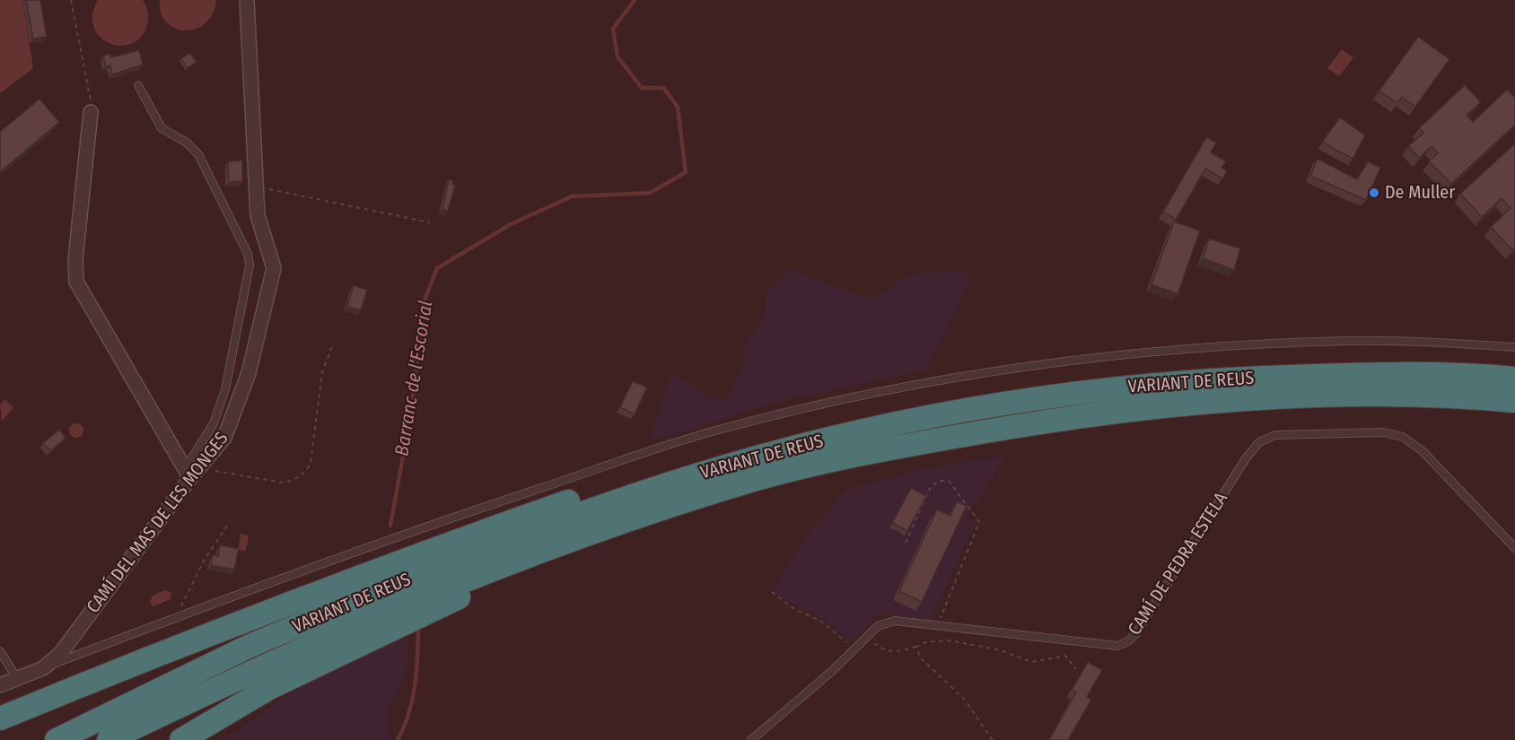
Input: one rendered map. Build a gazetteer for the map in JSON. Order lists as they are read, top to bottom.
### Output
{
  "streets": {
    "highway": ["VARIANT DE REUS"],
    "street": ["CAMÍ DEL MAS DE LES MONGES"],
    "lane": ["CAMÍ DE PEDRA ESTELA"]
  },
  "water": ["Barranc de l'Escorial"],
  "places": ["De Muller"]
}
